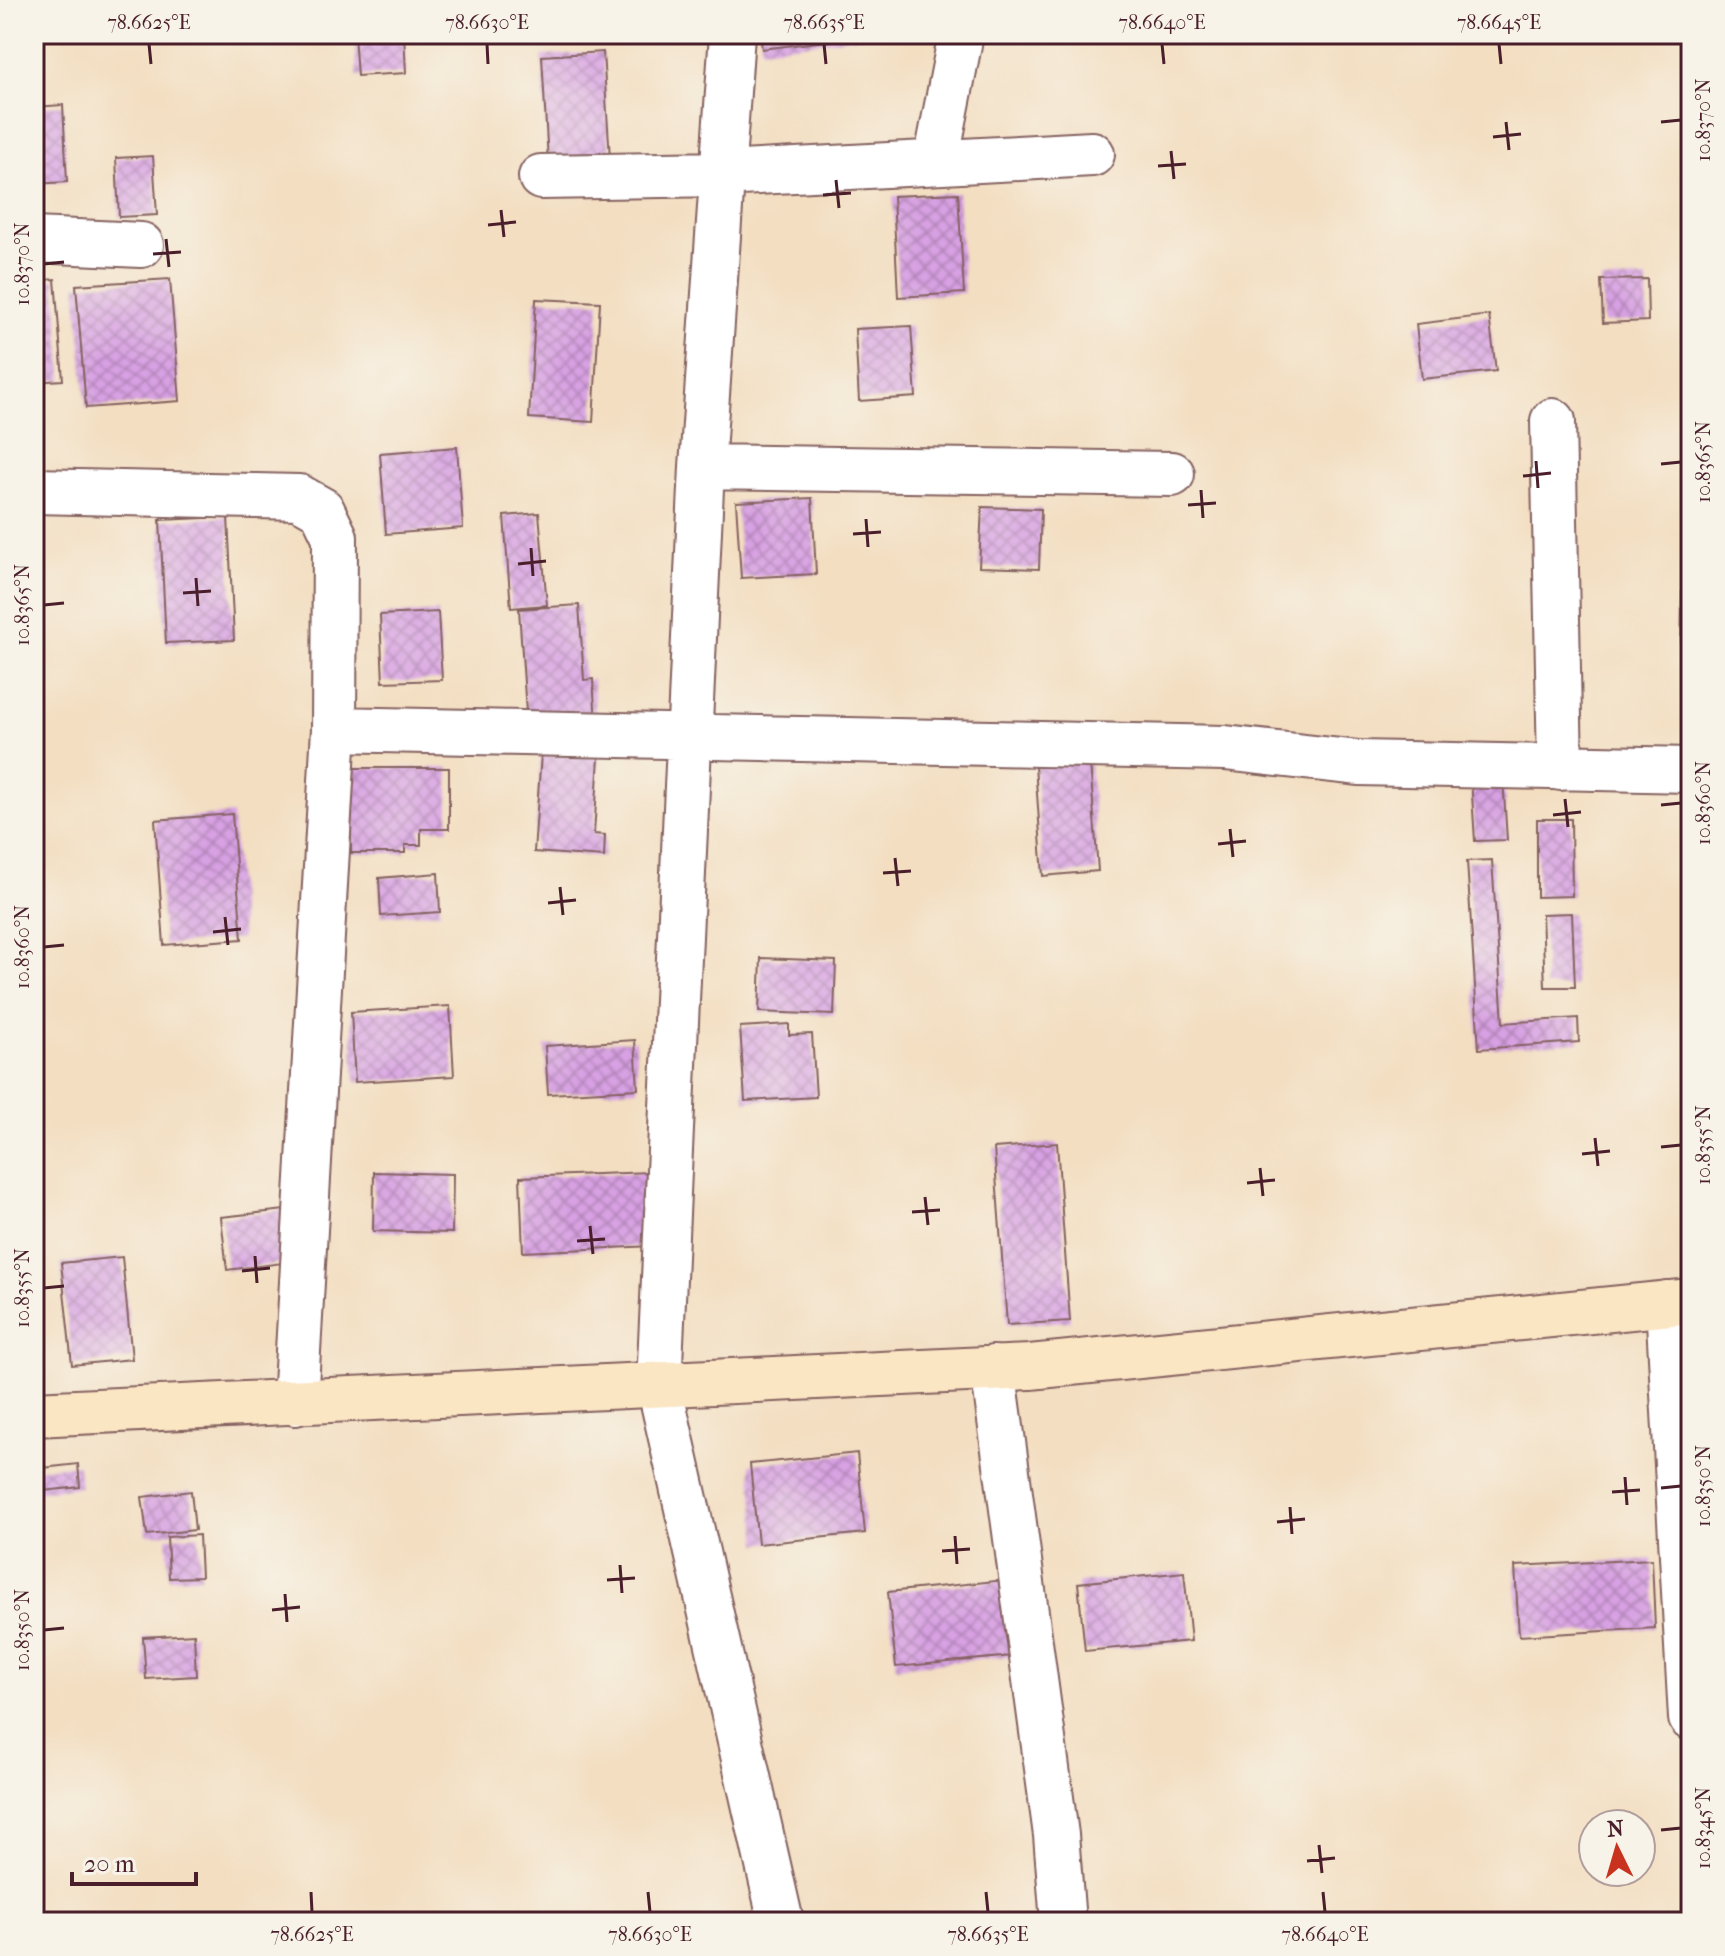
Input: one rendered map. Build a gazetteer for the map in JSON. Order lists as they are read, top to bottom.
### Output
{
  "scale_bar": "20 m",
  "north": "top",
  "coordinates": [
    "78.6625°E",
    "78.6630°E",
    "78.6635°E",
    "78.6640°E",
    "78.6645°E",
    "10.8370°N",
    "10.8365°N",
    "10.8360°N",
    "10.8355°N",
    "10.8350°N",
    "10.8345°N"
  ]
}
